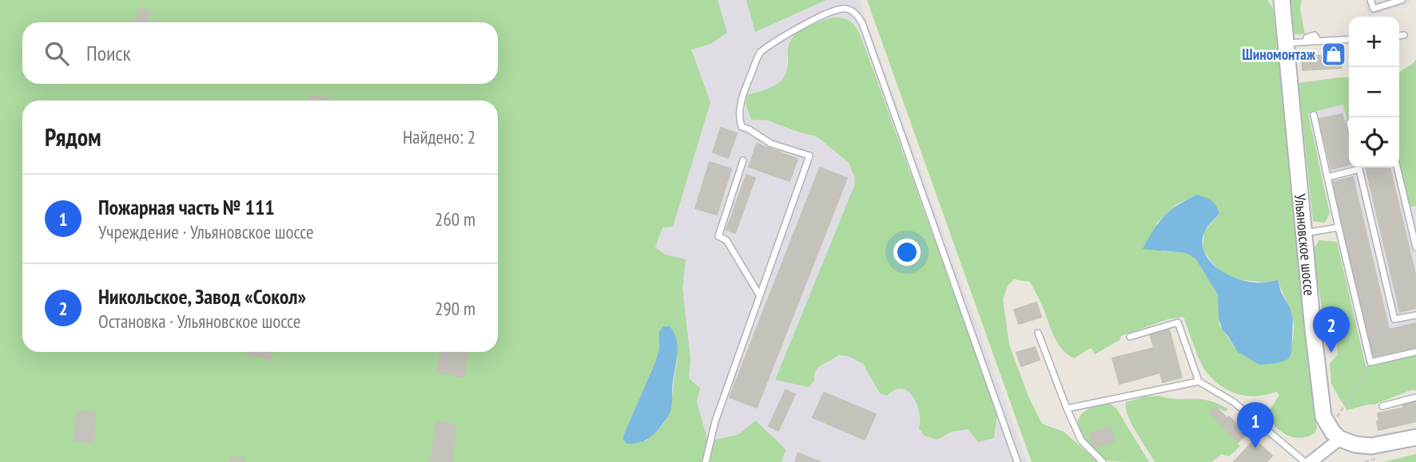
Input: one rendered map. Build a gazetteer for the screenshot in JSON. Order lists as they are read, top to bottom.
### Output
{
  "streets": {
    "main road": ["Ульяновское шоссе"]
  },
  "places": {
    "shop": ["Шиномонтаж"]
  },
  "page": {
    "map_buttons": ["+", "−"],
    "search": "Поиск",
    "heading": ["Рядом", "Найдено: 2"],
    "list": [
      {
        "mark": "1",
        "name": "Пожарная часть № 111",
        "note": "Учреждение · Ульяновское шоссе",
        "value": "260 m"
      },
      {
        "mark": "2",
        "name": "Никольское, Завод «Сокол»",
        "note": "Остановка · Ульяновское шоссе",
        "value": "290 m"
      }
    ],
    "pins": ["2", "1"]
  }
}
